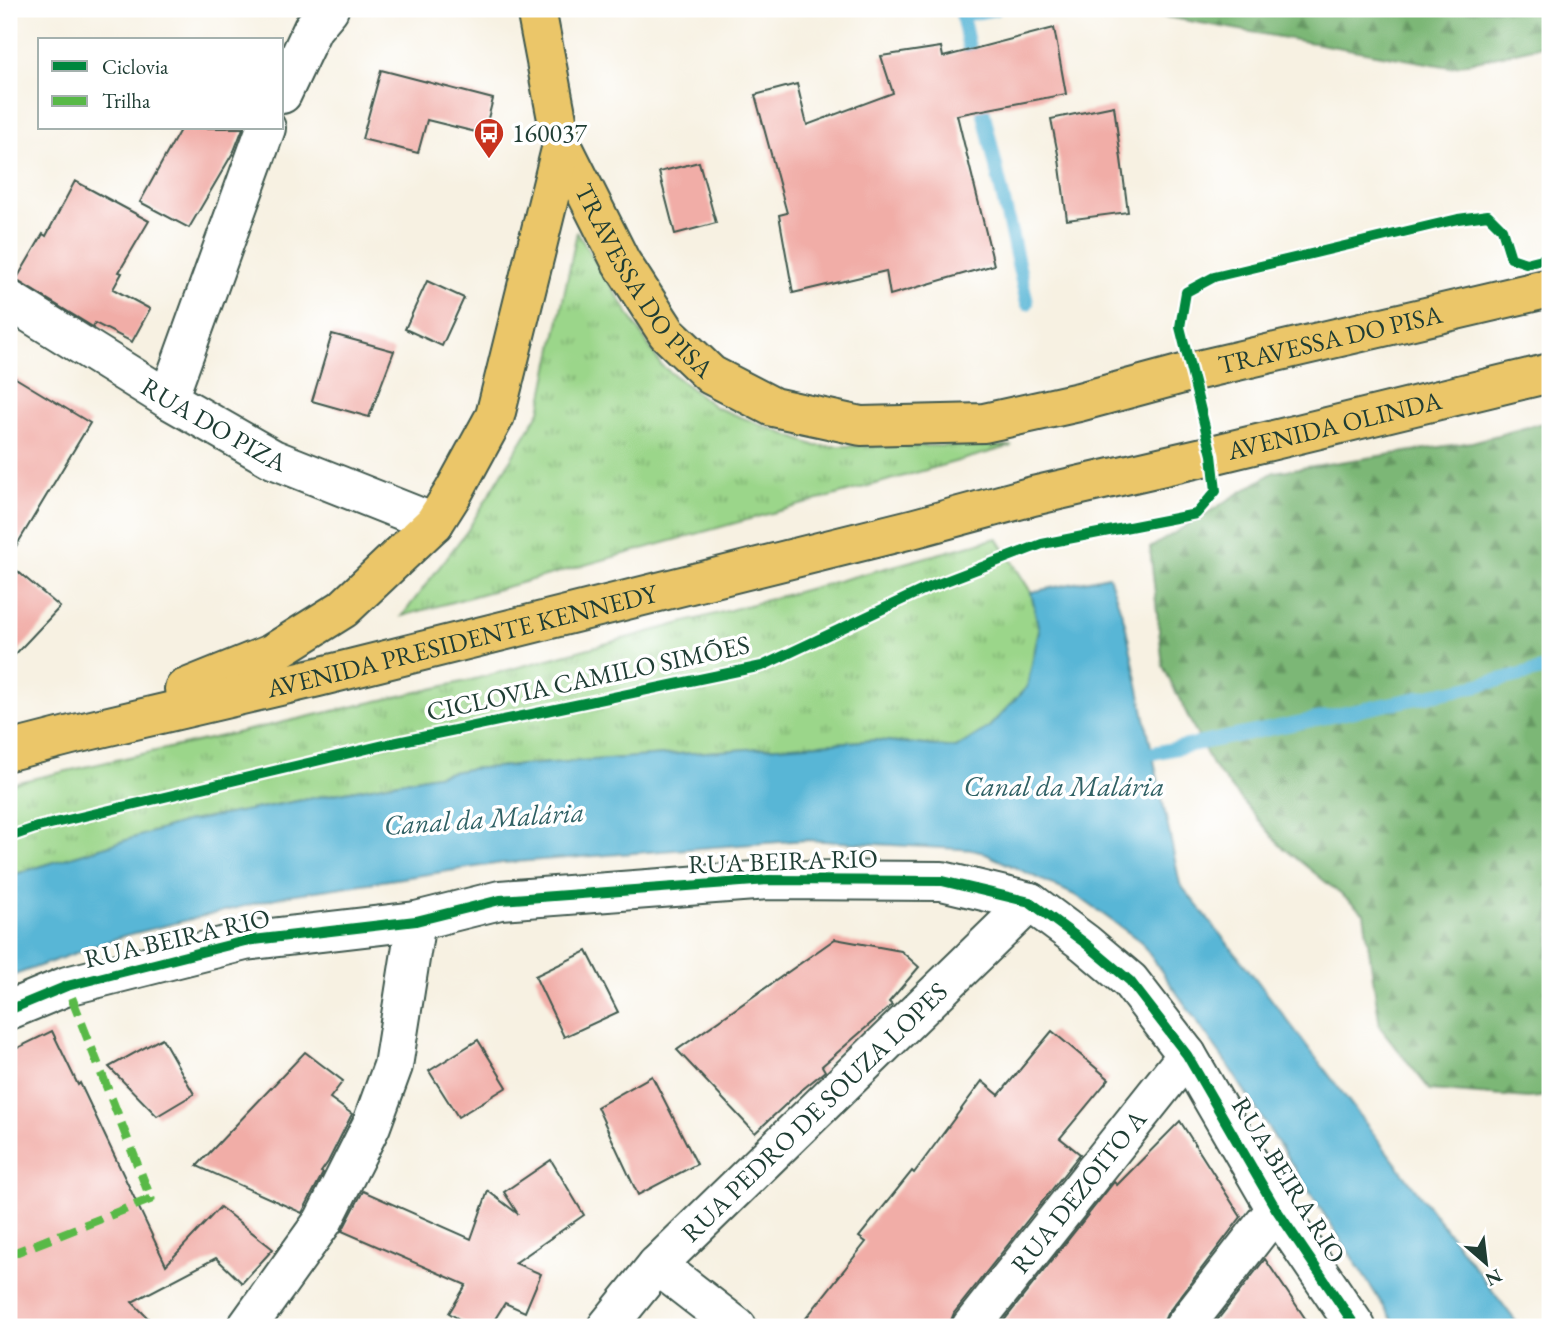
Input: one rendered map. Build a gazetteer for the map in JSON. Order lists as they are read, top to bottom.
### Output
{
  "streets": {
    "main road": ["TRAVESSA DO PISA", "AVENIDA OLINDA", "AVENIDA PRESIDENTE KENNEDY"],
    "street": [
      "RUA DO PIZA",
      "RUA BEIRA RIO",
      "RUA PEDRO DE SOUZA LOPES",
      "RUA DEZOITO A"
    ],
    "cycle path": ["CICLOVIA CAMILO SIMÕES"]
  },
  "crossings": [
    ["TRAVESSA DO PISA", "RUA DO PIZA"],
    ["TRAVESSA DO PISA", "AVENIDA PRESIDENTE KENNEDY"],
    ["AVENIDA OLINDA", "AVENIDA PRESIDENTE KENNEDY"],
    ["RUA BEIRA RIO", "RUA PEDRO DE SOUZA LOPES"],
    ["RUA BEIRA RIO", "RUA DEZOITO A"]
  ],
  "water": ["Canal da Malária"],
  "places": {
    "bus stop": ["160037"]
  },
  "legend": ["Ciclovia", "Trilha"],
  "north": "bottom right"
}
